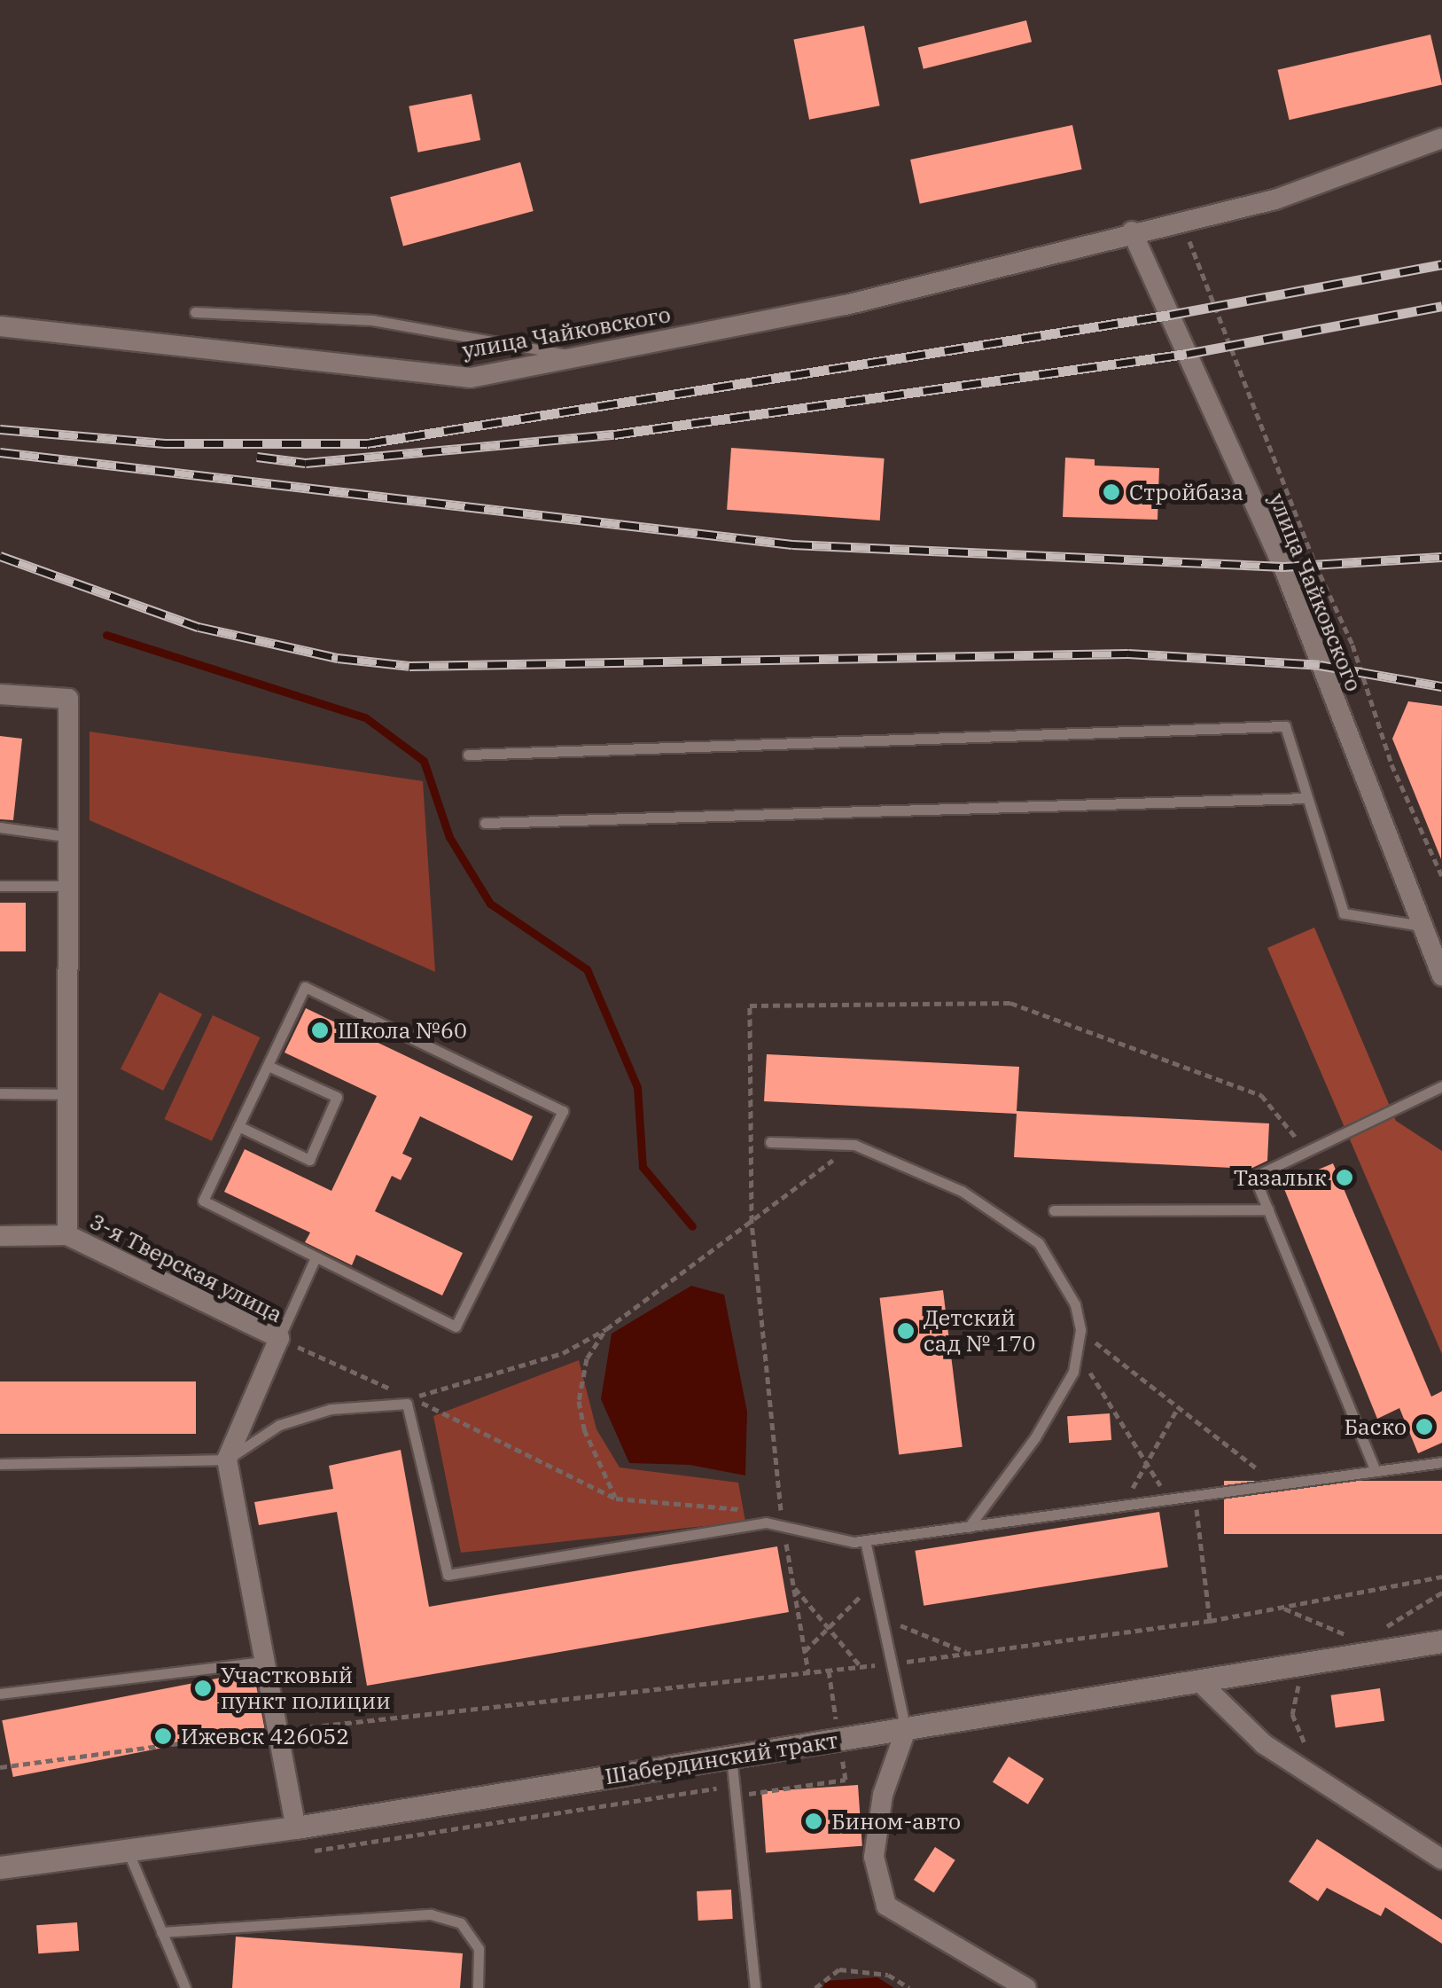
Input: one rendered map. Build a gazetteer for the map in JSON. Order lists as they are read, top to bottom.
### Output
{
  "streets": {
    "main road": ["Шабердинский тракт"],
    "street": ["улица Чайковского", "3-я Тверская улица"]
  },
  "places": [
    "Стройбаза",
    "Школа №60",
    "Тазалык",
    "Детский сад № 170",
    "Баско",
    "Участковый пункт полиции",
    "Ижевск 426052",
    "Бином-авто"
  ]
}
